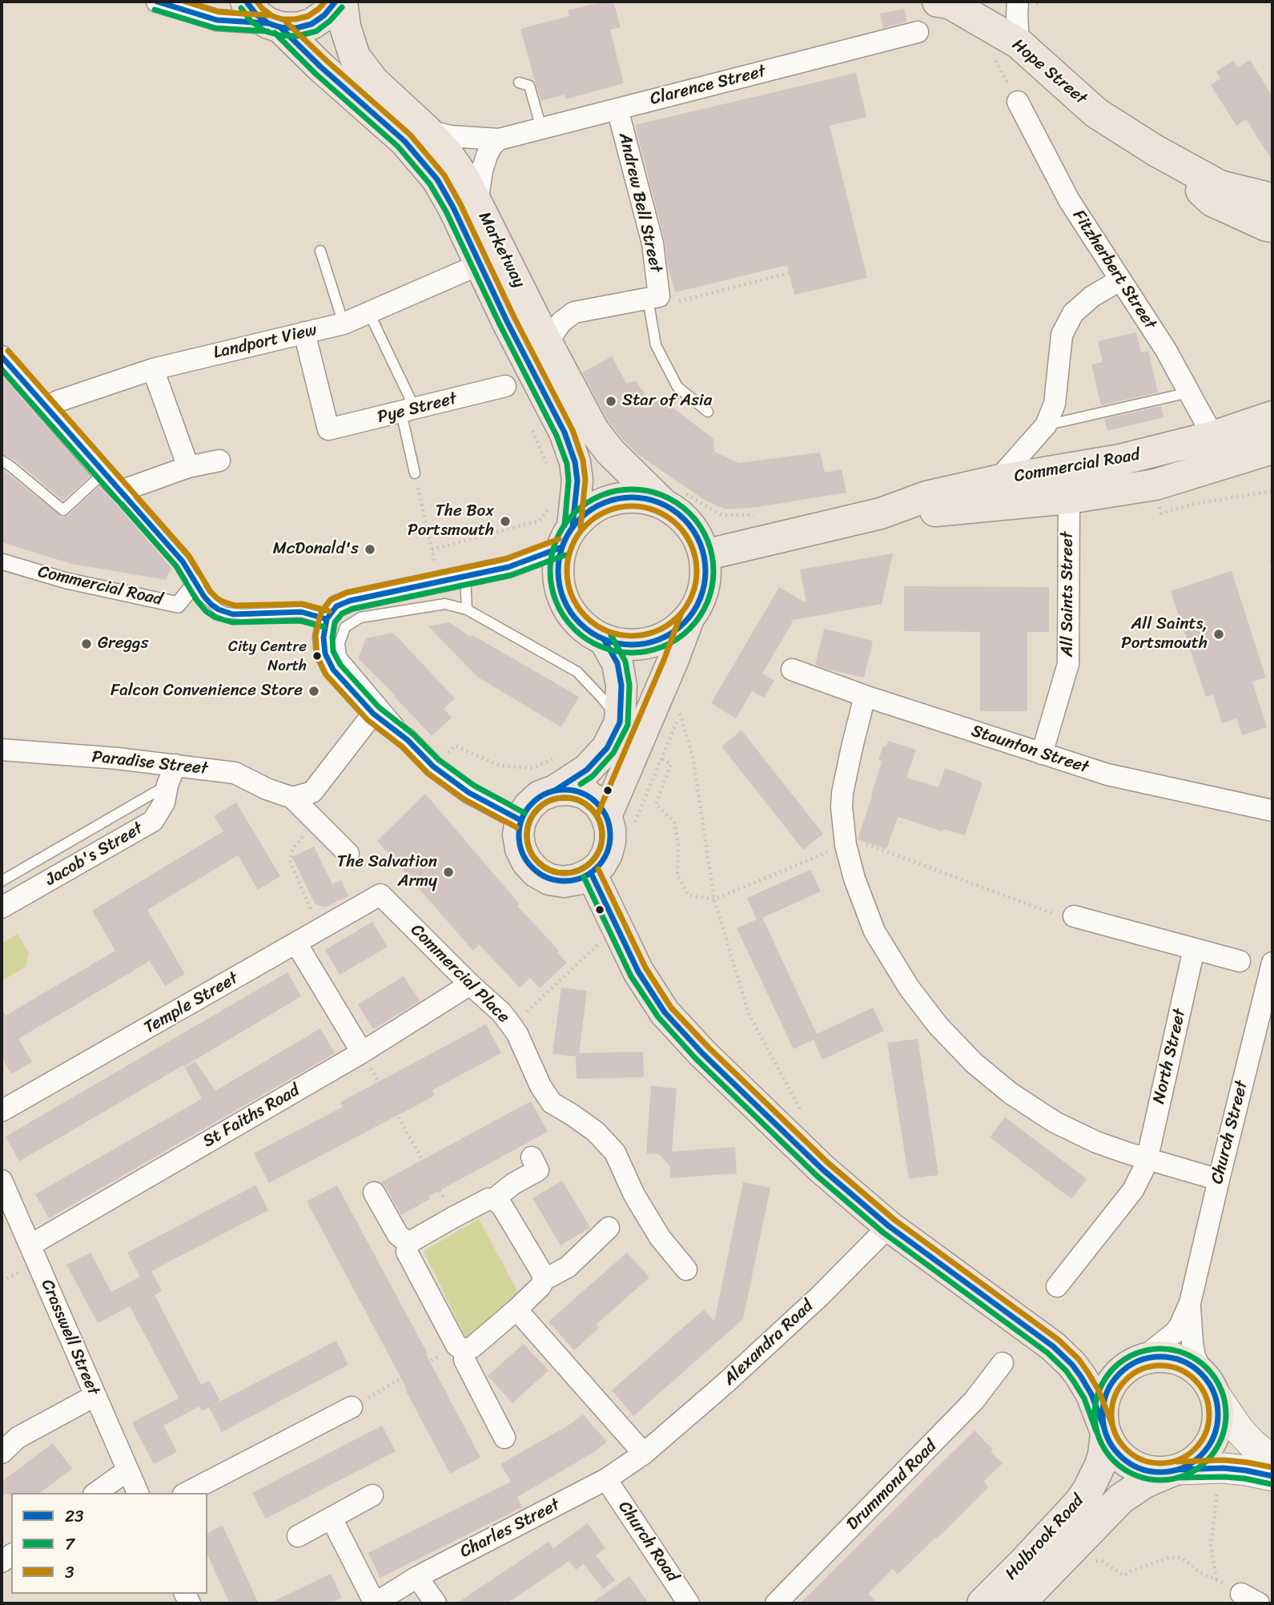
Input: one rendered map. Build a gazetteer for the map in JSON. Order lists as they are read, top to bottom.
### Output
{
  "streets": {
    "main road": [
      "Hope Street",
      "Marketway",
      "Commercial Road",
      "Holbrook Road"
    ],
    "street": [
      "Clarence Street",
      "Andrew Bell Street",
      "Fitzherbert Street",
      "Landport View",
      "Pye Street",
      "All Saints Street",
      "Staunton Street",
      "Paradise Street",
      "Jacob's Street",
      "Commercial Place",
      "Temple Street",
      "North Street",
      "St Faiths Road",
      "Church Street",
      "Crasswell Street",
      "Alexandra Road",
      "Drummond Road",
      "Charles Street",
      "Church Road"
    ]
  },
  "crossings": [
    ["Clarence Street", "Andrew Bell Street"],
    ["Clarence Street", "Marketway"],
    ["Marketway", "Landport View"],
    ["Marketway", "Commercial Road"],
    ["Fitzherbert Street", "Commercial Road"],
    ["Landport View", "Pye Street"],
    ["Commercial Road", "All Saints Street"],
    ["All Saints Street", "Staunton Street"],
    ["Paradise Street", "Jacob's Street"],
    ["Commercial Place", "Temple Street"],
    ["Commercial Place", "St Faiths Road"],
    ["St Faiths Road", "Crasswell Street"],
    ["Church Street", "Holbrook Road"],
    ["Alexandra Road", "Charles Street"],
    ["Charles Street", "Church Road"]
  ],
  "places": [
    "Star of Asia",
    "The Box Portsmouth",
    "McDonald's",
    "All Saints, Portsmouth",
    "Greggs",
    "City Centre North",
    "Falcon Convenience Store",
    "The Salvation Army"
  ],
  "lines": ["transit line 23", "transit line 3", "transit line 7"],
  "legend": ["23", "7", "3"]
}
